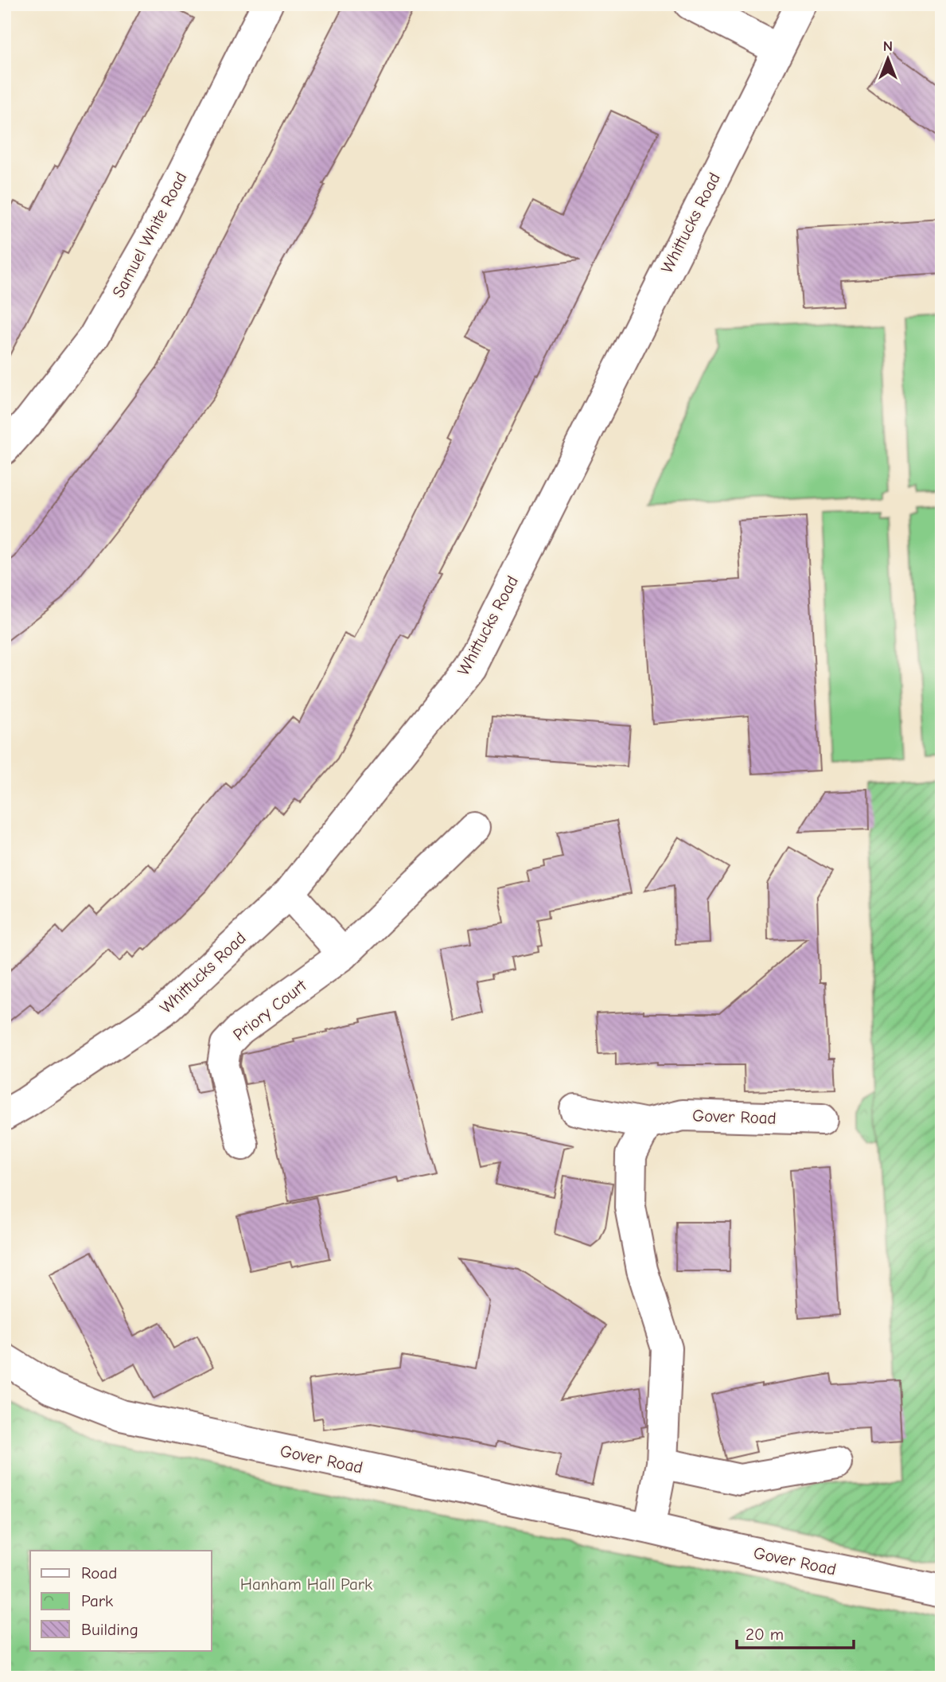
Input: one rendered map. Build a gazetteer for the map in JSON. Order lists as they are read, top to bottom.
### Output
{
  "streets": {
    "street": [
      "Whittucks Road",
      "Samuel White Road",
      "Priory Court",
      "Gover Road"
    ]
  },
  "parks": ["Hanham Hall Park"],
  "legend": ["Road", "Park", "Building"],
  "scale_bar": "20 m",
  "north": "top"
}
